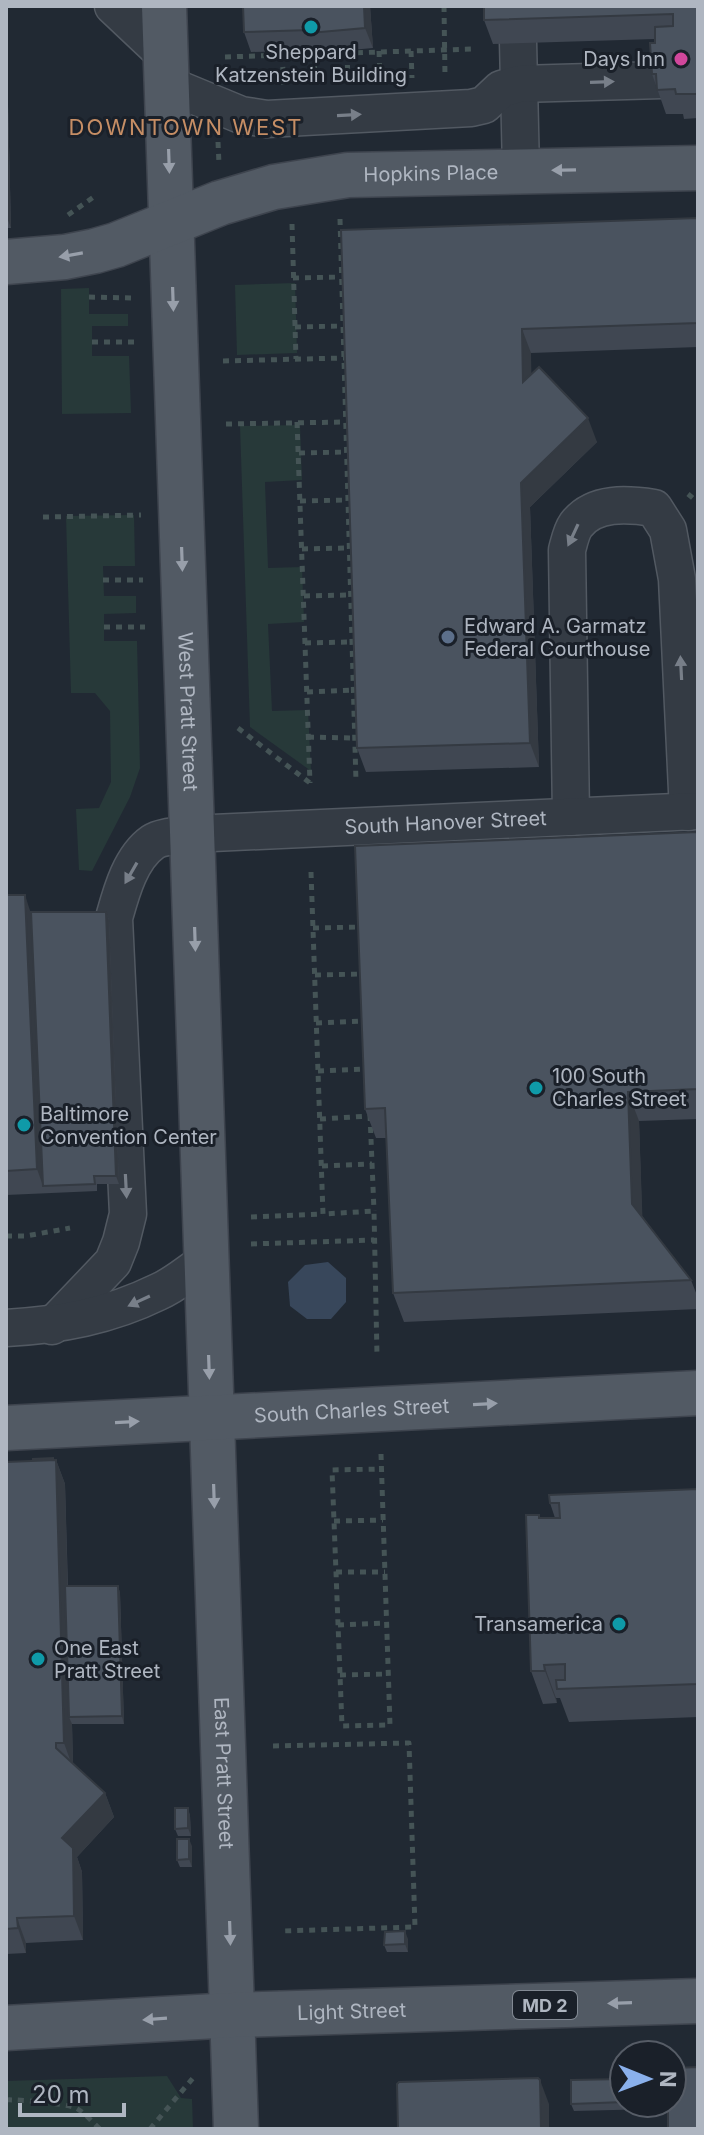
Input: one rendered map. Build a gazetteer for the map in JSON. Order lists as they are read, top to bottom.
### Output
{
  "streets": {
    "main road": [
      "Hopkins Place",
      "West Pratt Street",
      "South Charles Street",
      "East Pratt Street",
      "MD 2",
      "Light Street"
    ],
    "street": ["South Hanover Street"]
  },
  "crossings": [
    ["Hopkins Place", "West Pratt Street"],
    ["West Pratt Street", "South Hanover Street"],
    ["West Pratt Street", "South Charles Street"],
    ["West Pratt Street", "East Pratt Street"],
    ["South Charles Street", "East Pratt Street"],
    ["East Pratt Street", "Light Street"]
  ],
  "one_way": [
    "Hopkins Place",
    "West Pratt Street",
    "South Hanover Street",
    "South Charles Street",
    "East Pratt Street",
    "Light Street"
  ],
  "districts": ["DOWNTOWN WEST"],
  "places": [
    "Sheppard Katzenstein Building",
    "Days Inn",
    "Edward A. Garmatz Federal Courthouse",
    "100 South Charles Street",
    "Baltimore Convention Center",
    "Transamerica",
    "One East Pratt Street"
  ],
  "scale_bar": "20 m",
  "north": "right"
}
